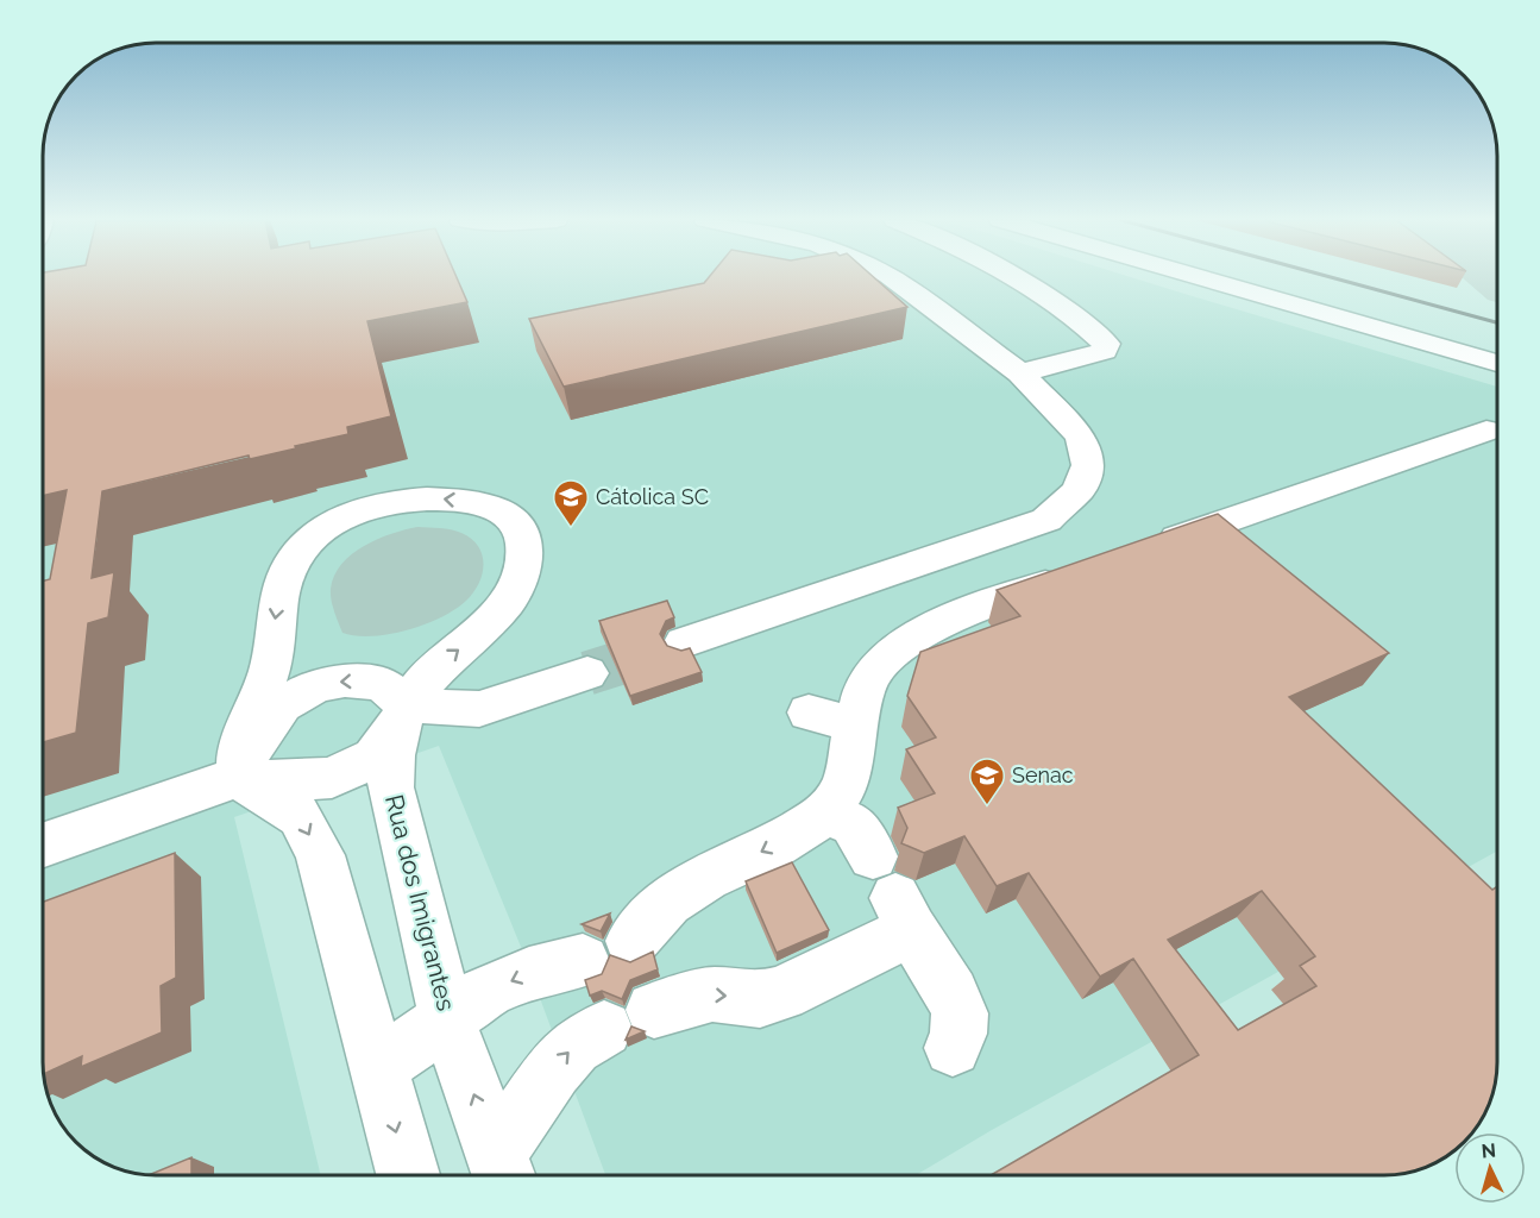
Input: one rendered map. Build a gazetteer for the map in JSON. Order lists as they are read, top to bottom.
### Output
{
  "streets": {
    "street": ["Rua dos Imigrantes"]
  },
  "places": {
    "school or university": ["Cátolica SC", "Senac"]
  },
  "north": "top"
}
